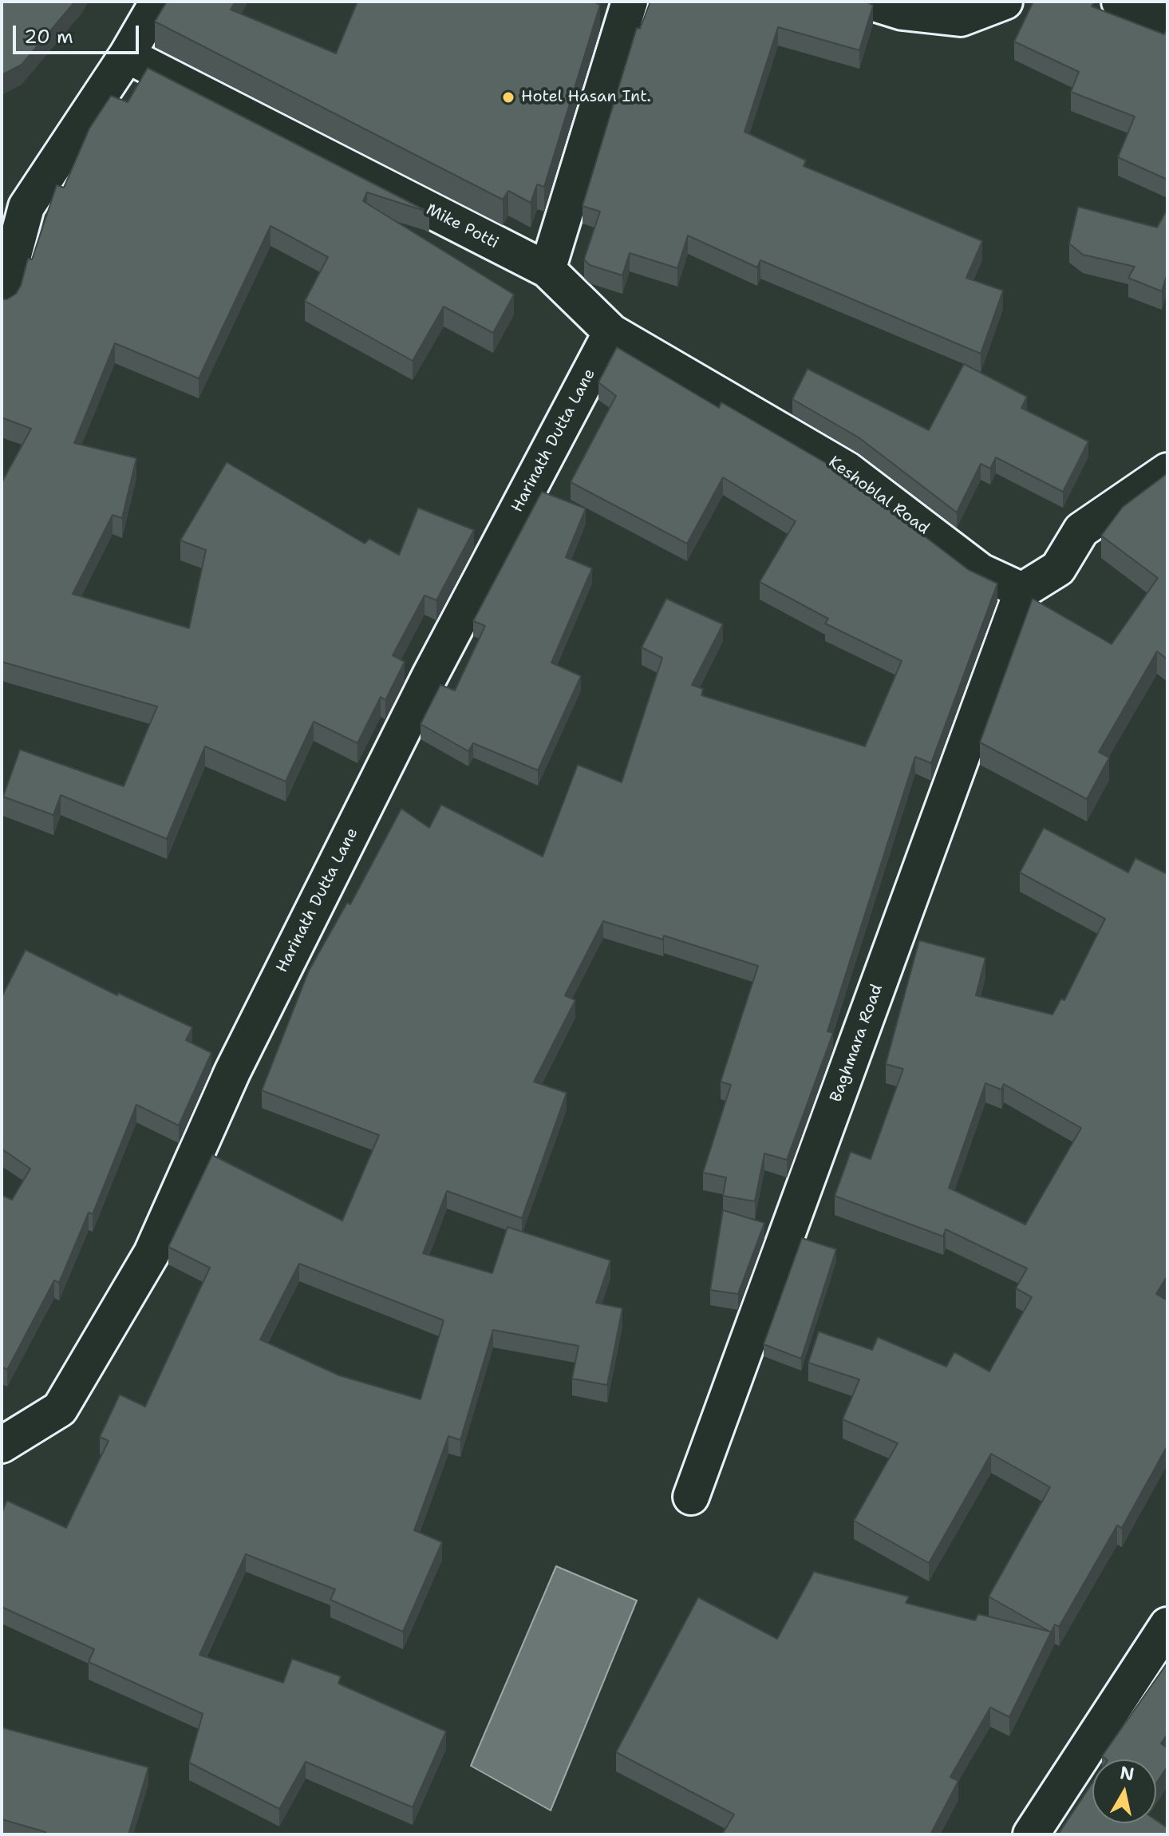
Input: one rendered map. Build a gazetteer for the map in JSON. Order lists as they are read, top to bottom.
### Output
{
  "streets": {
    "street": [
      "Mike Potti",
      "Harinath Dutta Lane",
      "Keshoblal Road",
      "Baghmara Road"
    ]
  },
  "crossings": [
    ["Mike Potti", "Keshoblal Road"],
    ["Harinath Dutta Lane", "Keshoblal Road"],
    ["Keshoblal Road", "Baghmara Road"]
  ],
  "places": ["Hotel Hasan Int."],
  "scale_bar": "20 m",
  "north": "top"
}
